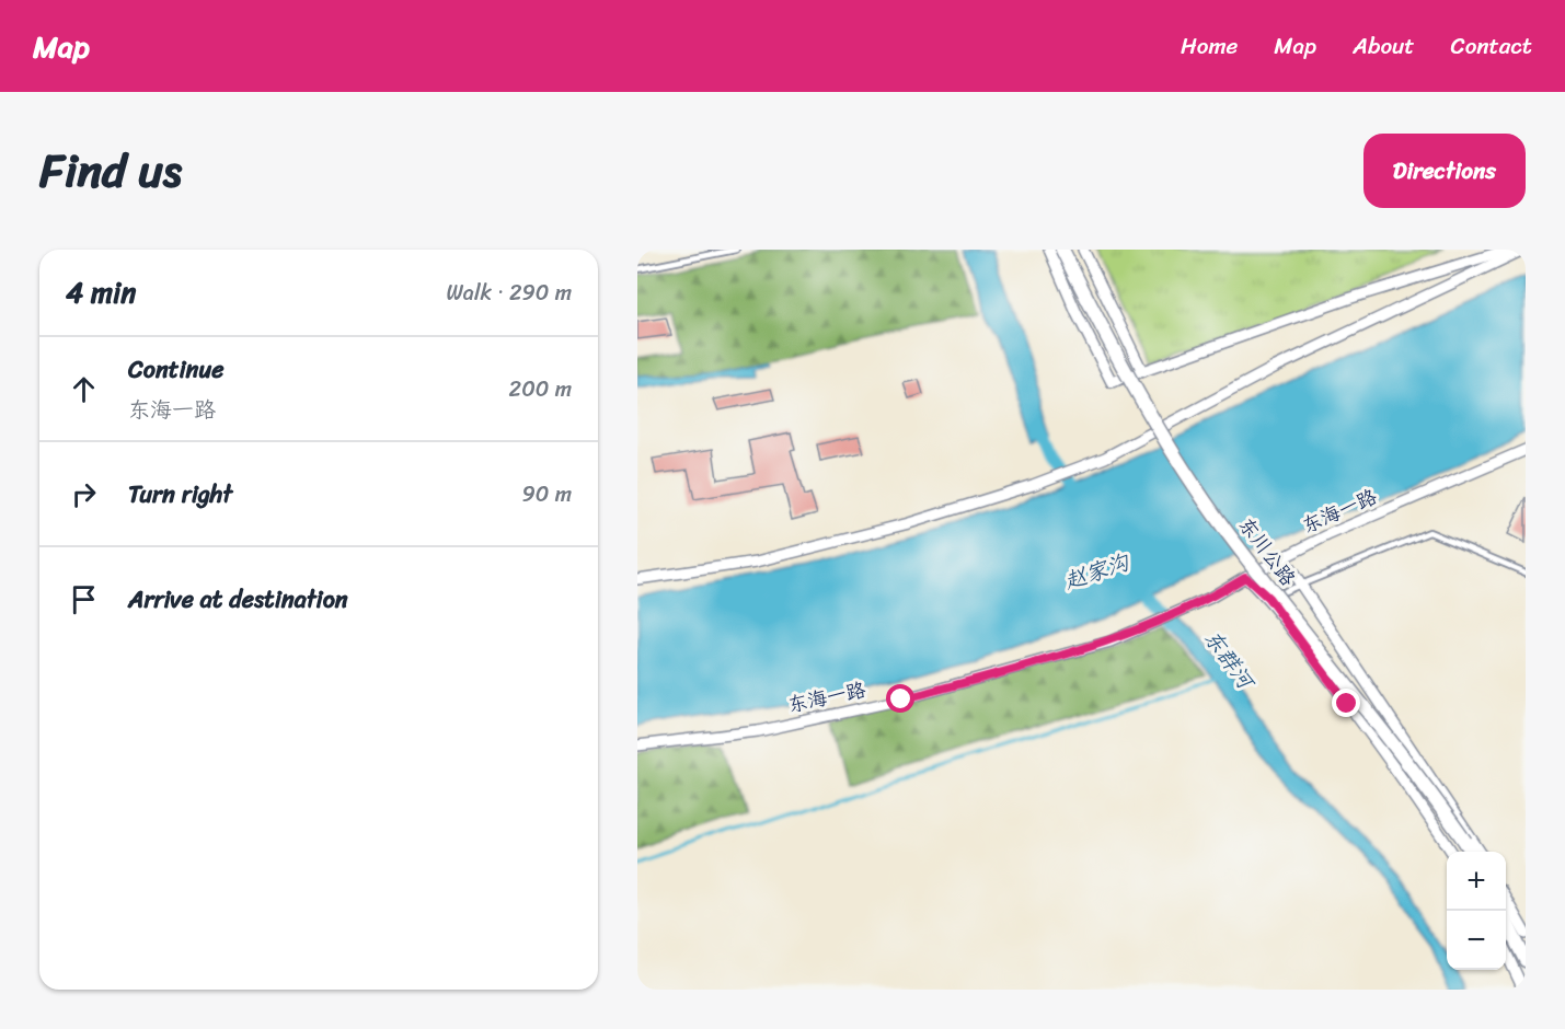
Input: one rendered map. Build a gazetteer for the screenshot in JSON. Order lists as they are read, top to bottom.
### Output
{
  "streets": {
    "street": ["东海一路", "东川公路"]
  },
  "water": ["赵家沟", "东群河"],
  "page": {
    "header": "Map",
    "nav": [
      "Home",
      "Map",
      "About",
      "Contact"
    ],
    "title": "Find us",
    "buttons": "Directions",
    "heading": ["4 min", "Walk · 290 m"],
    "list": [
      ["Continue", "东海一路", "200 m"],
      ["Turn right", "90 m"],
      "Arrive at destination"
    ],
    "map_buttons": ["+", "−"]
  }
}
